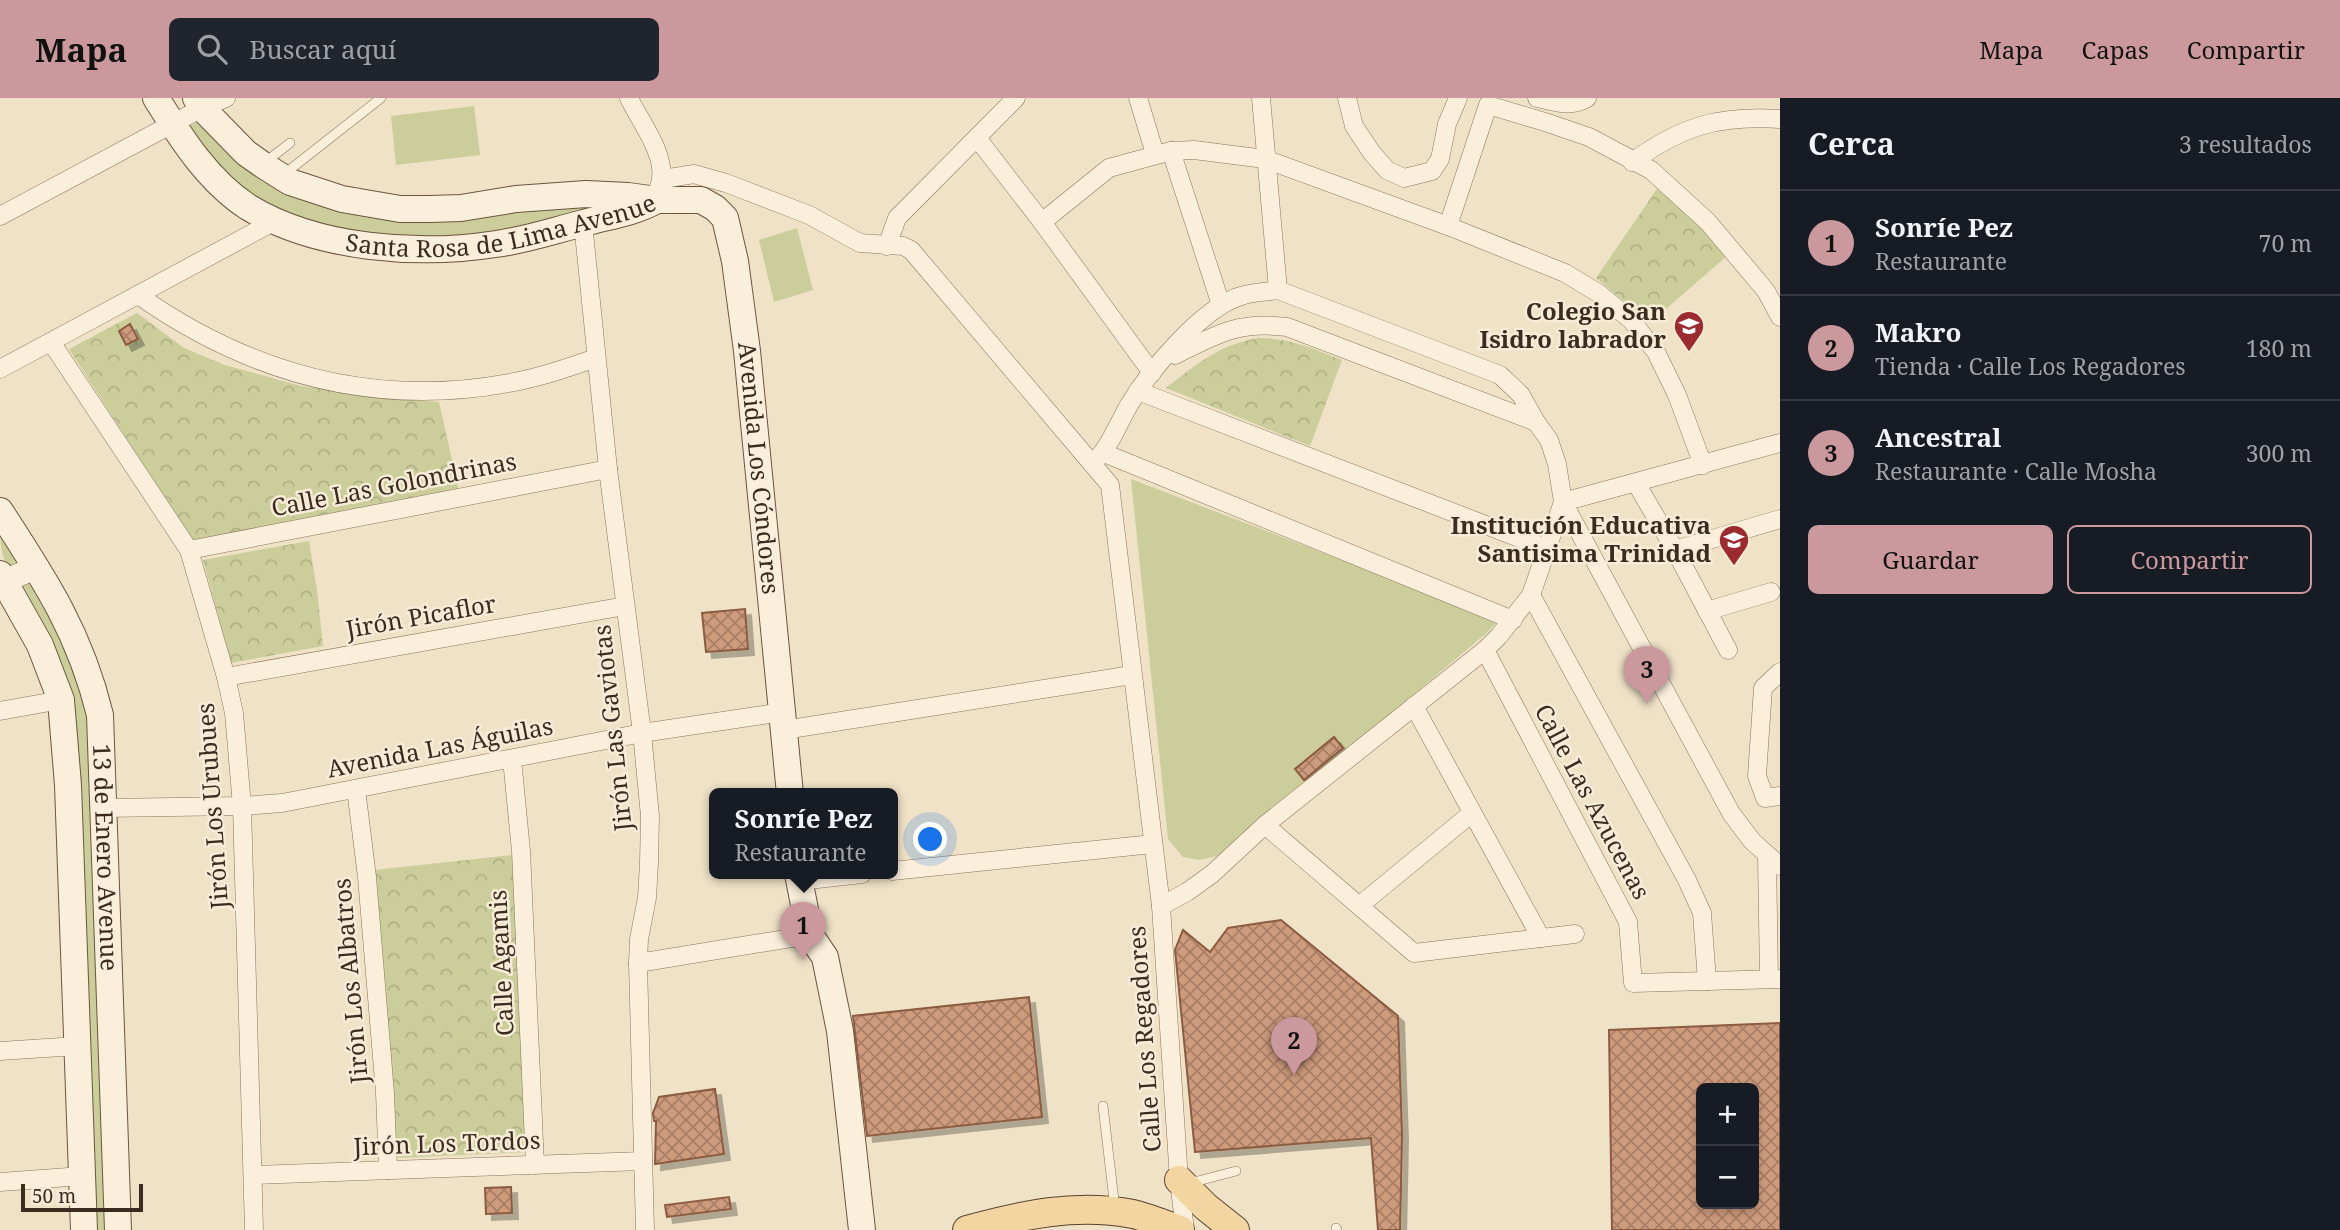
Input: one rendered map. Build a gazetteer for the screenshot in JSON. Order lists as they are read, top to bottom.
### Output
{
  "streets": {
    "main road": ["Santa Rosa de Lima Avenue", "Avenida Los Cóndores", "13 de Enero Avenue"],
    "street": [
      "Calle Las Golondrinas",
      "Jirón Picaflor",
      "Jirón Las Gaviotas",
      "Avenida Las Águilas",
      "Calle Las Azucenas",
      "Jirón Los Urubues",
      "Calle Agamis",
      "Jirón Los Albatros",
      "Calle Los Regadores",
      "Jirón Los Tordos"
    ]
  },
  "crossings": [
    ["Santa Rosa de Lima Avenue", "Avenida Los Cóndores"],
    ["Santa Rosa de Lima Avenue", "Jirón Las Gaviotas"],
    ["Santa Rosa de Lima Avenue", "Calle Los Regadores"],
    ["Avenida Los Cóndores", "Avenida Las Águilas"],
    ["Avenida Los Cóndores", "Calle Los Regadores"],
    ["Calle Las Golondrinas", "Jirón Las Gaviotas"],
    ["Calle Las Golondrinas", "Jirón Los Urubues"],
    ["Jirón Picaflor", "Jirón Las Gaviotas"],
    ["Jirón Picaflor", "Jirón Los Urubues"],
    ["Jirón Las Gaviotas", "Avenida Las Águilas"],
    ["Jirón Las Gaviotas", "Jirón Los Tordos"],
    ["Avenida Las Águilas", "Jirón Los Urubues"],
    ["Avenida Las Águilas", "13 de Enero Avenue"],
    ["Avenida Las Águilas", "Calle Agamis"],
    ["Avenida Las Águilas", "Jirón Los Albatros"],
    ["Avenida Las Águilas", "Calle Los Regadores"],
    ["Jirón Los Urubues", "Jirón Los Tordos"],
    ["Calle Agamis", "Jirón Los Tordos"],
    ["Jirón Los Albatros", "Jirón Los Tordos"]
  ],
  "places": {
    "school or university": ["Colegio San Isidro labrador", "Institución Educativa Santisima Trinidad"]
  },
  "scale_bar": "50 m",
  "page": {
    "header": "Mapa",
    "search": "Buscar aquí",
    "nav": ["Mapa", "Capas", "Compartir"],
    "heading": ["Cerca", "3 resultados"],
    "list": [
      {
        "mark": "1",
        "name": "Sonríe Pez",
        "note": "Restaurante",
        "value": "70 m"
      },
      {
        "mark": "2",
        "name": "Makro",
        "note": "Tienda · Calle Los Regadores",
        "value": "180 m"
      },
      {
        "mark": "3",
        "name": "Ancestral",
        "note": "Restaurante · Calle Mosha",
        "value": "300 m"
      }
    ],
    "buttons": ["Guardar", "Compartir"],
    "pins": ["3", "1", "2"],
    "popup": ["Sonríe Pez", "Restaurante"],
    "map_buttons": ["+", "−"],
    "scale": "50 m"
  }
}
